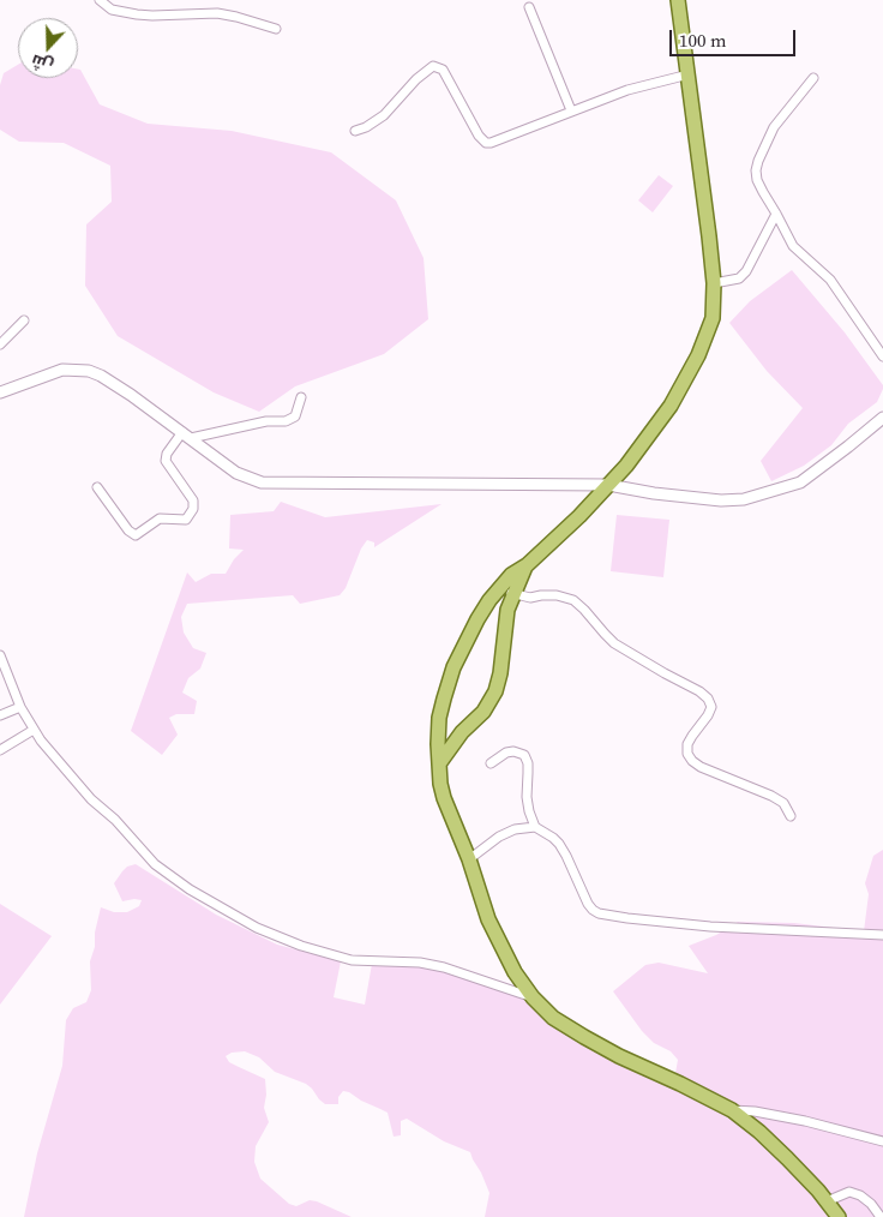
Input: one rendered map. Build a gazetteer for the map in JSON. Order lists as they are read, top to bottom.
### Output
{
  "scale_bar": "100 m",
  "north": "bottom"
}
